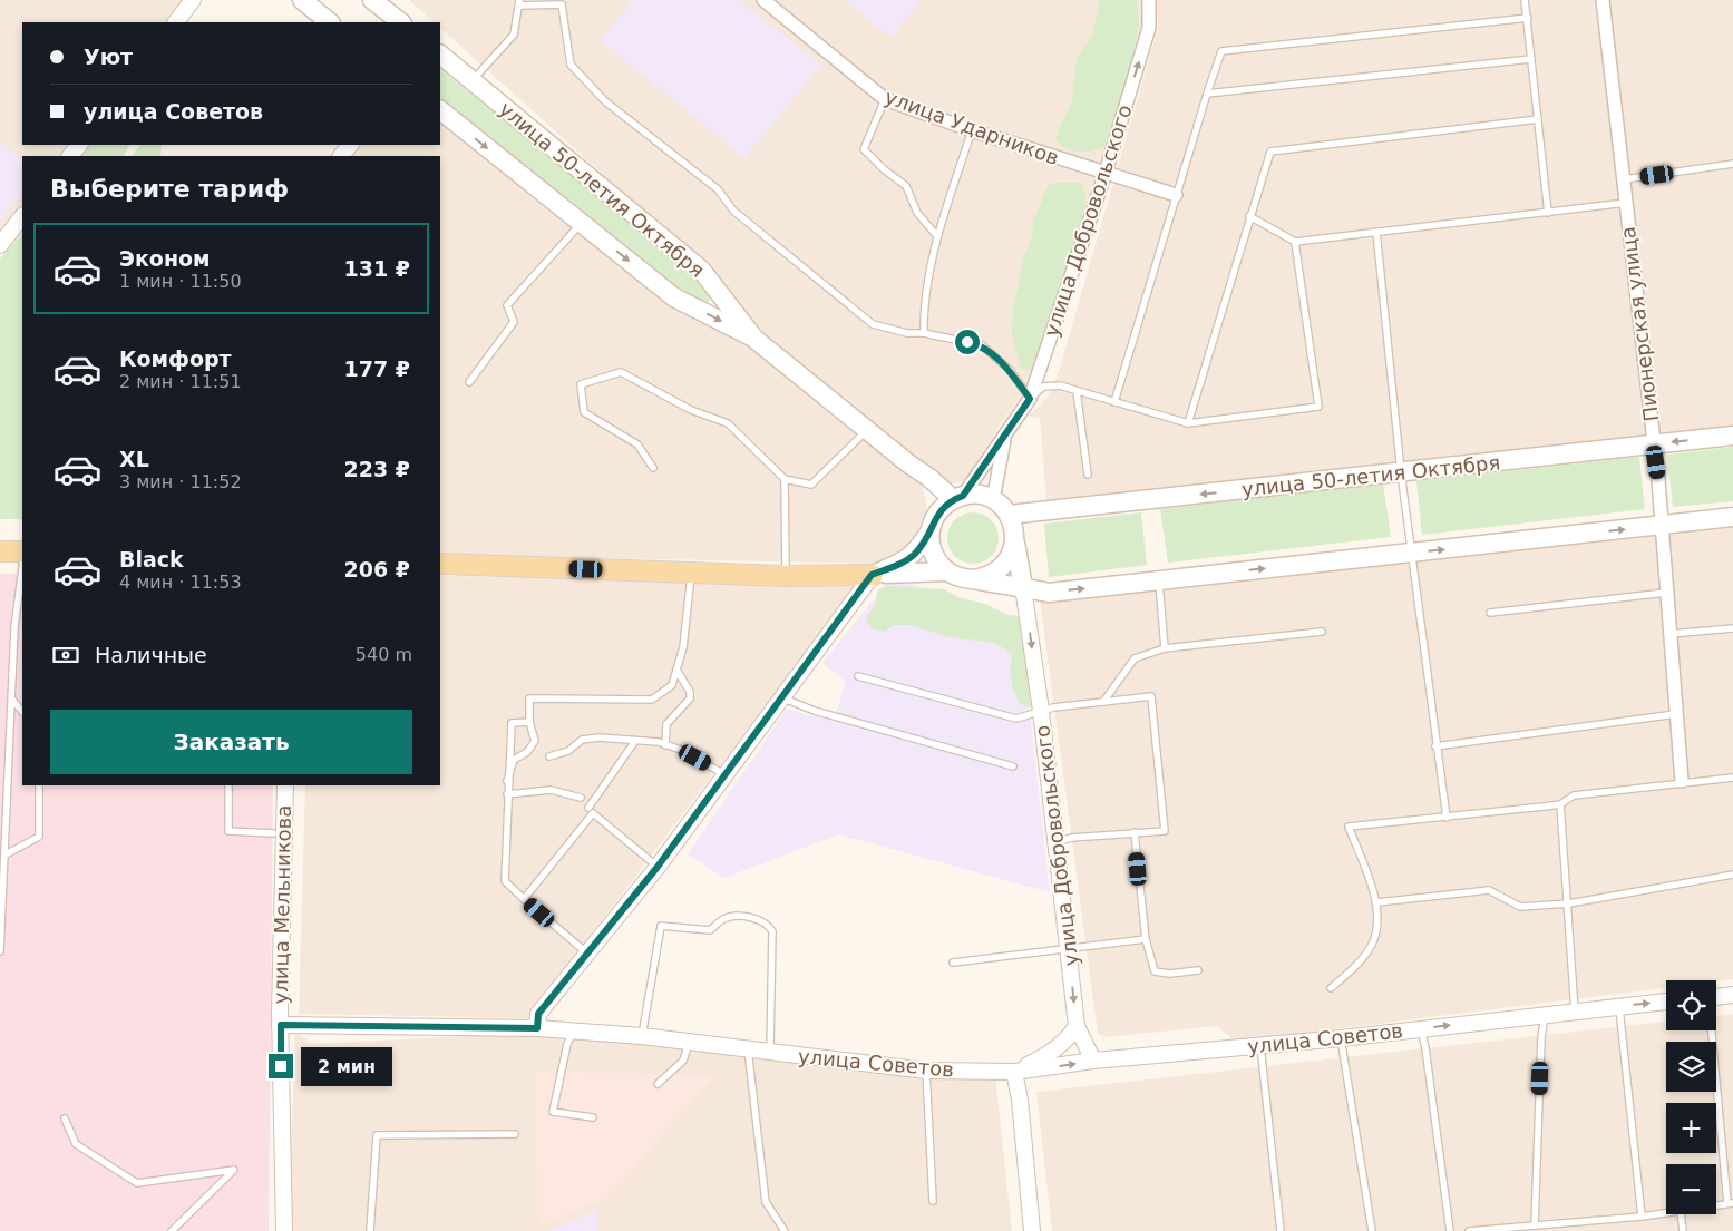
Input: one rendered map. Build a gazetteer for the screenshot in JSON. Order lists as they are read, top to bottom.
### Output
{
  "streets": {
    "main road": ["улица 50-летия Октября"],
    "street": [
      "улица Ударников",
      "улица Добровольского",
      "Пионерская улица",
      "улица Мельникова",
      "улица Советов"
    ]
  },
  "crossings": [
    ["улица Ударников", "улица Добровольского"],
    ["улица 50-летия Октября", "улица Добровольского"],
    ["улица 50-летия Октября", "Пионерская улица"],
    ["улица Мельникова", "улица Советов"]
  ],
  "page": {
    "banner": ["Уют", "улица Советов"],
    "heading": "Выберите тариф",
    "list": [
      {
        "name": "Эконом",
        "note": "1 мин · 11:50",
        "value": "131 ₽"
      },
      {
        "name": "Комфорт",
        "note": "2 мин · 11:51",
        "value": "177 ₽"
      },
      {
        "name": "XL",
        "note": "3 мин · 11:52",
        "value": "223 ₽"
      },
      {
        "name": "Black",
        "note": "4 мин · 11:53",
        "value": "206 ₽"
      }
    ],
    "pay": ["Наличные", "540 m"],
    "buttons": "Заказать",
    "map_buttons": ["+", "−"],
    "bubble": "2 мин"
  }
}
